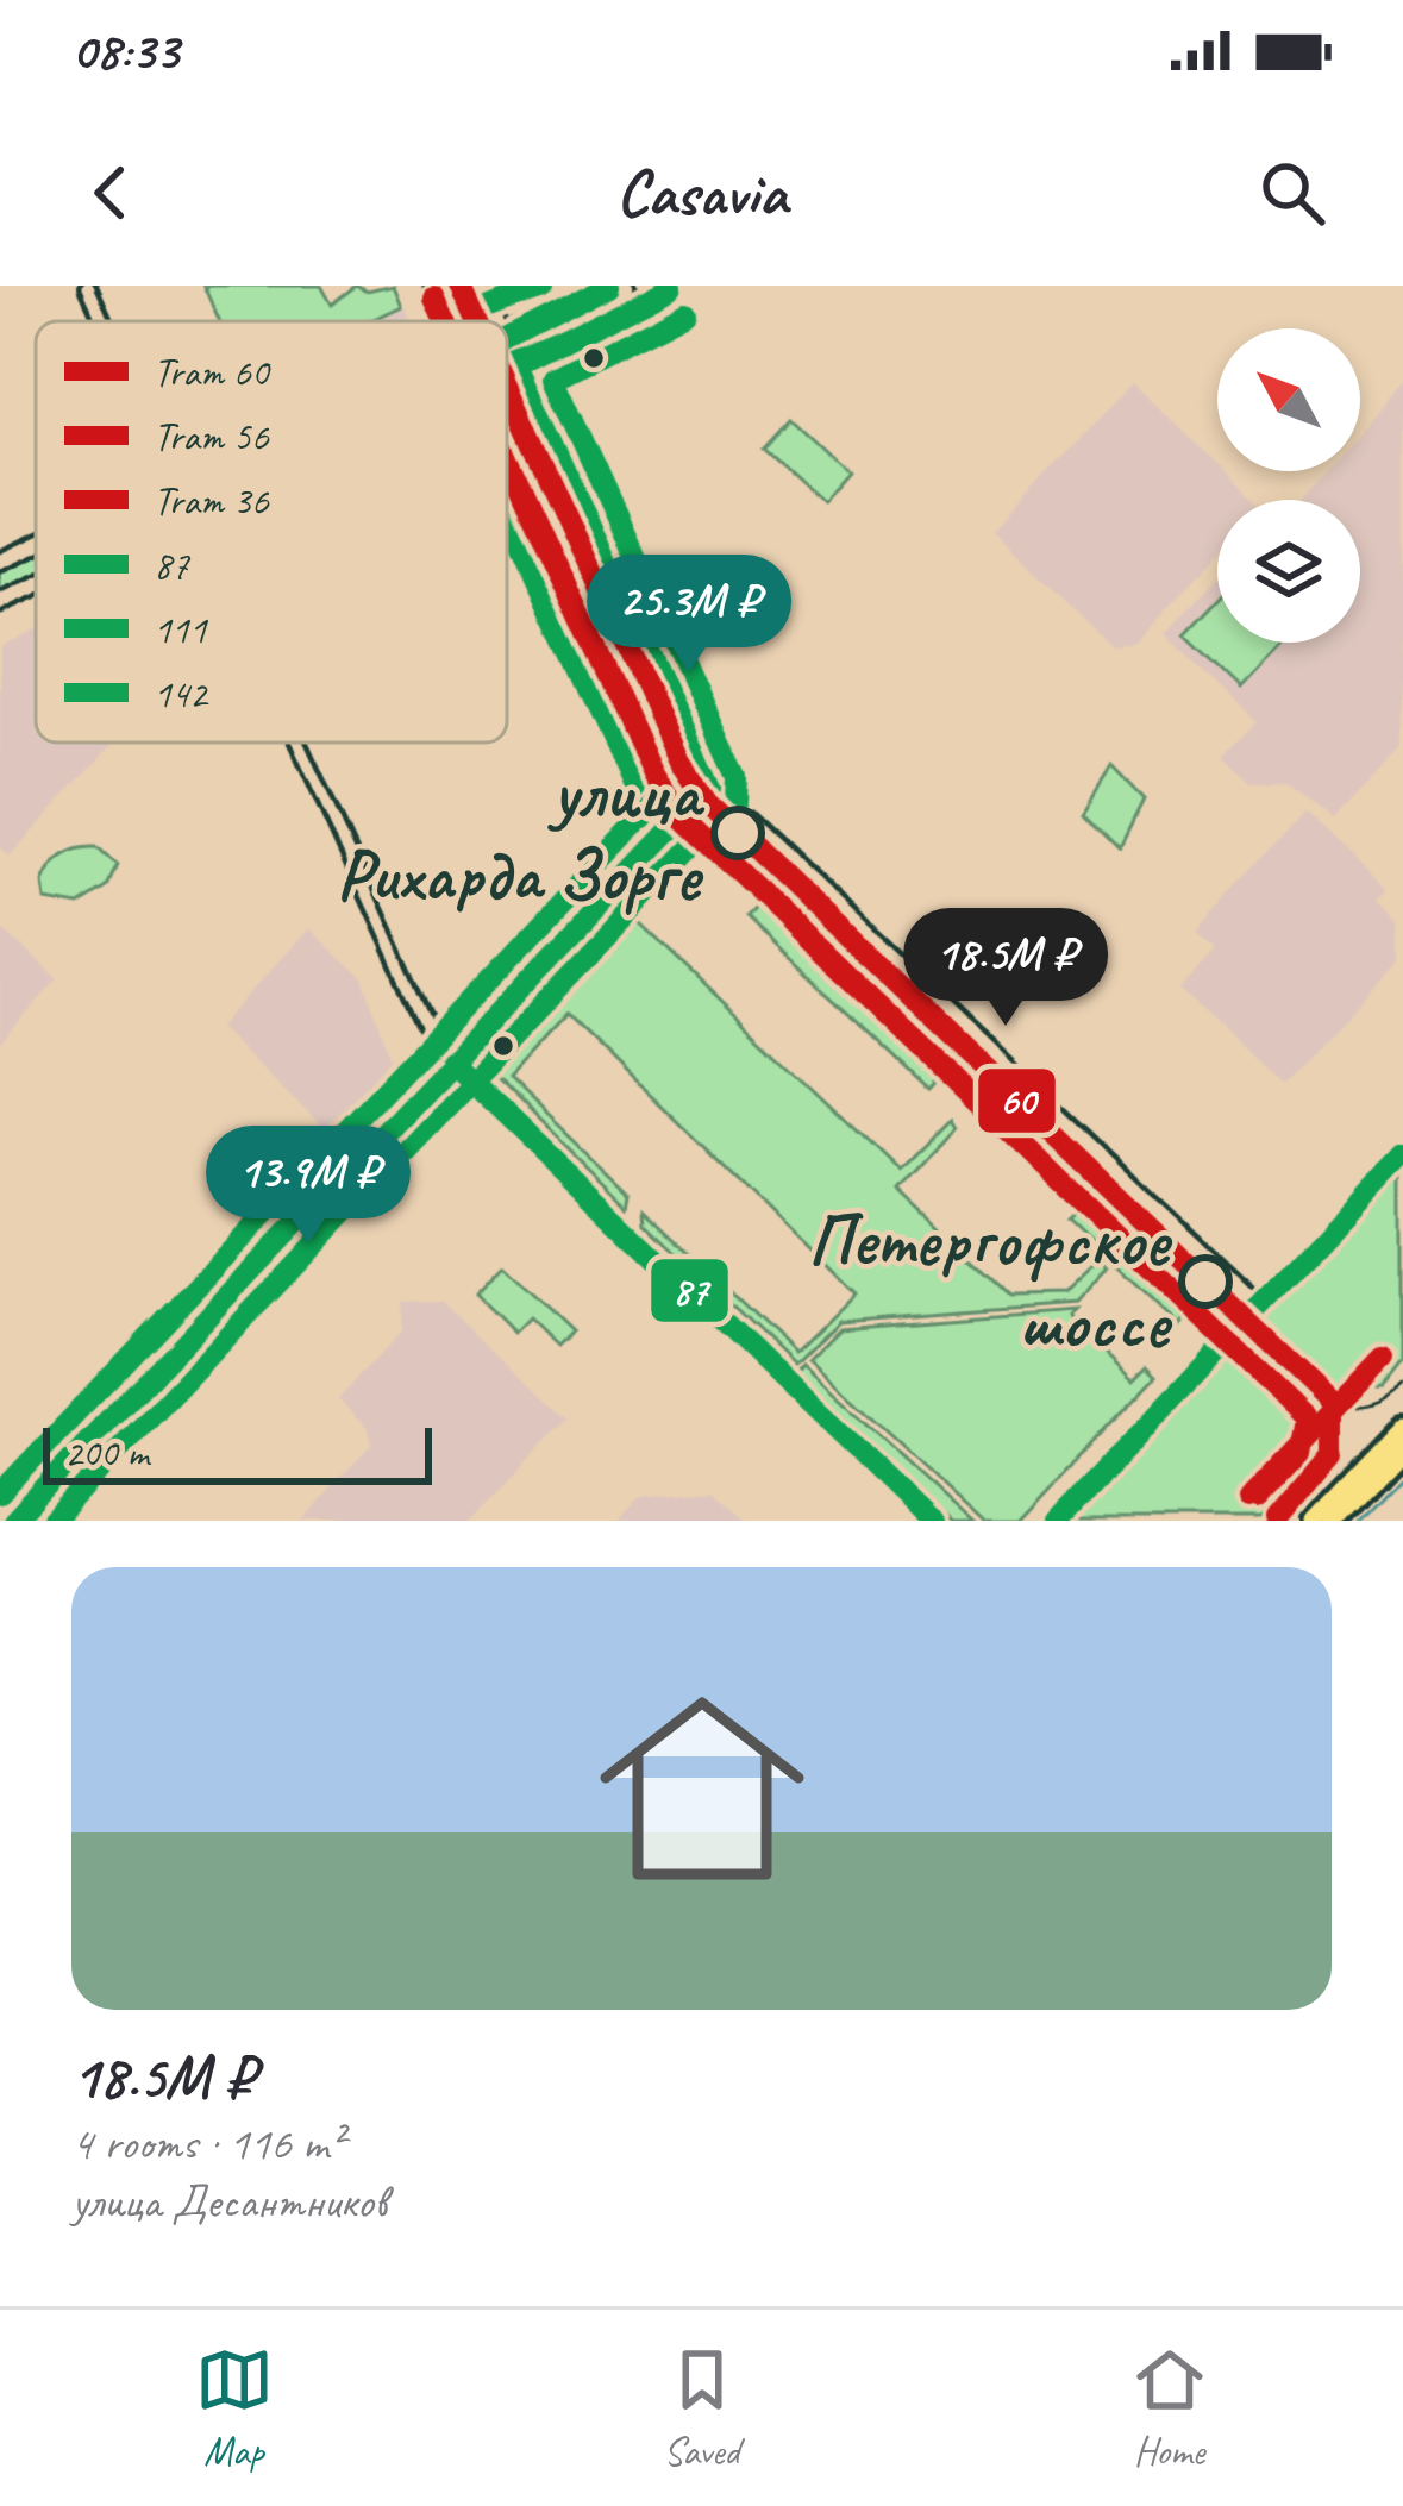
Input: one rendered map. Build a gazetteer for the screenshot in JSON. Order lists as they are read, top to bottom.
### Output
{
  "places": ["улица Рихарда Зорге", "Петергофское шоссе"],
  "lines": [
    "tram line 60",
    "transit line 87",
    "transit line 142",
    "transit line 111",
    "tram line 56",
    "tram line 36"
  ],
  "legend": [
    "Tram 60",
    "Tram 56",
    "Tram 36",
    "87",
    "111",
    "142"
  ],
  "scale_bar": "200 m",
  "north": "top left",
  "page": {
    "status": "08:33",
    "header": "Casavia",
    "price": ["25.3M ₽", "18.5M ₽", "13.9M ₽"],
    "scale": "200 m",
    "list": [
      {
        "name": "18.5M ₽",
        "note": "4 rooms · 116 m² · улица Десантников"
      }
    ],
    "tabs": ["Map", "Saved", "Home"]
  }
}
